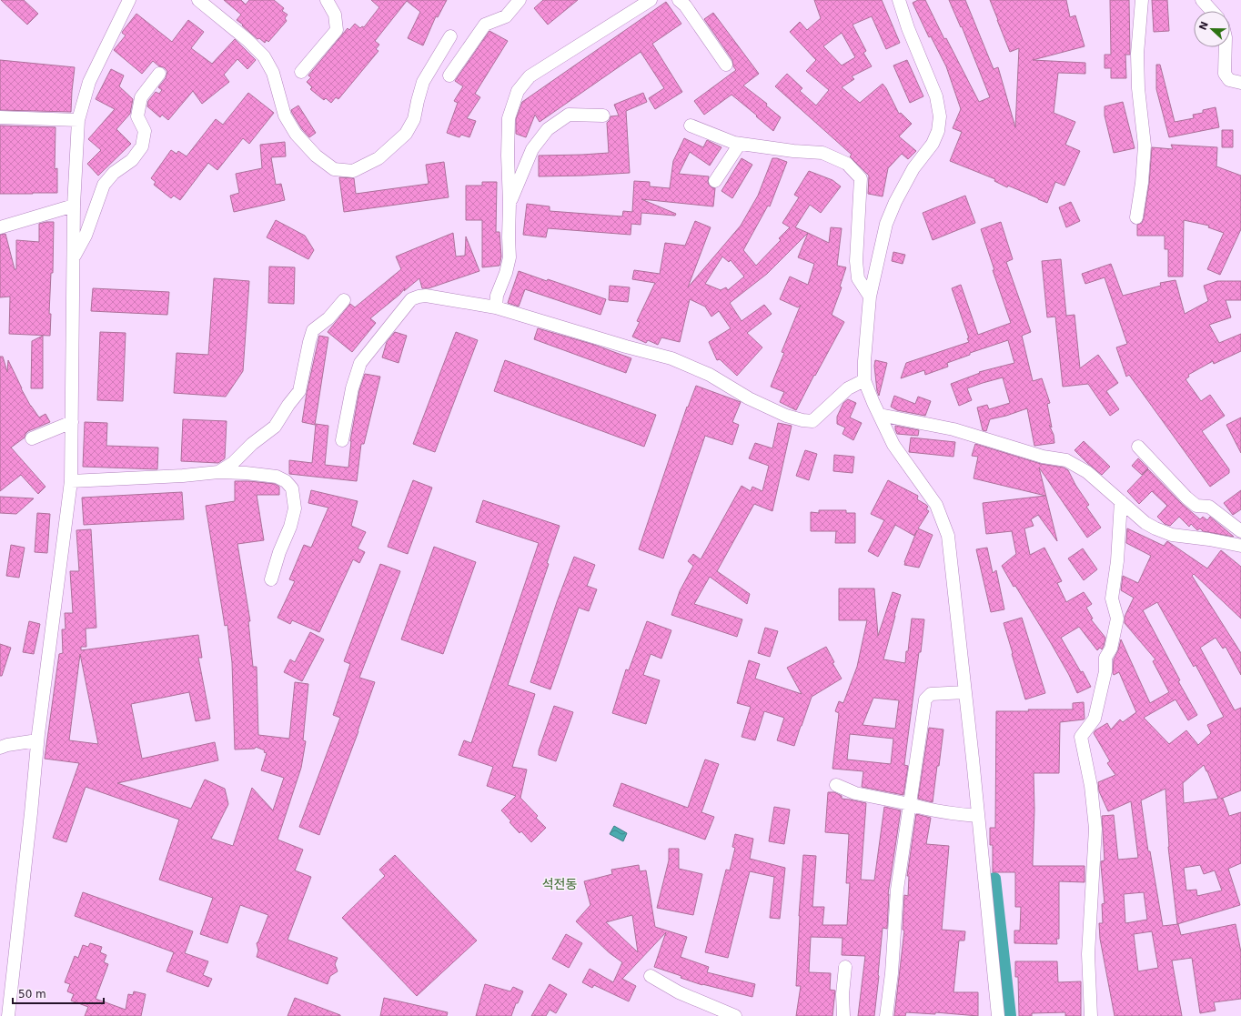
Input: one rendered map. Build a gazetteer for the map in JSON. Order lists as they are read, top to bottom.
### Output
{
  "districts": ["석전동"],
  "scale_bar": "50 m",
  "north": "left"
}
